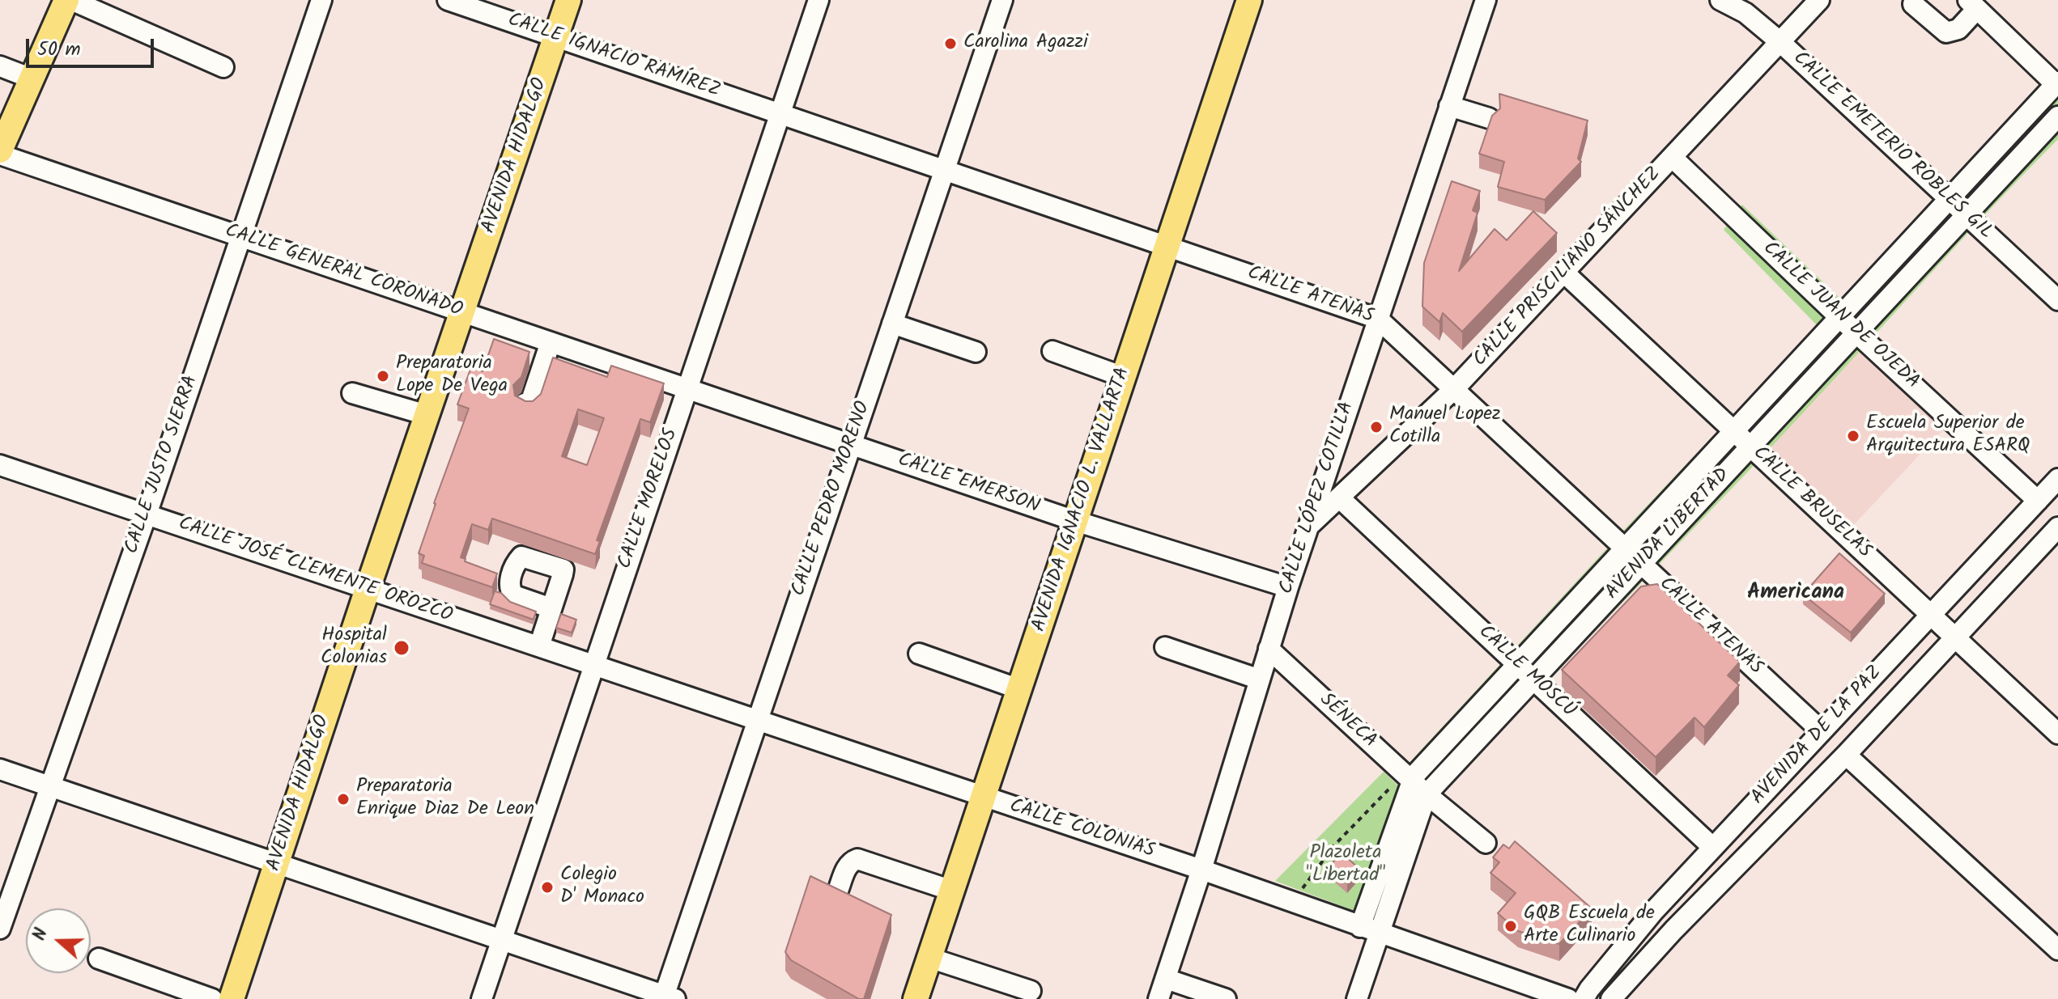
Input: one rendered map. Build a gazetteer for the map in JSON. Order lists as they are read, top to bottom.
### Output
{
  "streets": {
    "main road": ["AVENIDA HIDALGO", "AVENIDA IGNACIO L. VALLARTA"],
    "street": [
      "CALLE IGNACIO RAMÍREZ",
      "CALLE EMETERIO ROBLES GIL",
      "CALLE PRISCILIANO SÁNCHEZ",
      "CALLE GENERAL CORONADO",
      "CALLE ATENAS",
      "CALLE JUAN DE OJEDA",
      "CALLE JUSTO SIERRA",
      "CALLE EMERSON",
      "CALLE LÓPEZ COTILLA",
      "CALLE MORELOS",
      "CALLE PEDRO MORENO",
      "CALLE BRUSELAS",
      "AVENIDA LIBERTAD",
      "CALLE JOSÉ CLEMENTE OROZCO",
      "CALLE MOSCÚ",
      "SÉNECA",
      "AVENIDA DE LA PAZ",
      "CALLE COLONIAS"
    ]
  },
  "crossings": [
    ["CALLE IGNACIO RAMÍREZ", "AVENIDA HIDALGO"],
    ["CALLE IGNACIO RAMÍREZ", "CALLE ATENAS"],
    ["CALLE IGNACIO RAMÍREZ", "CALLE MORELOS"],
    ["CALLE EMETERIO ROBLES GIL", "CALLE PRISCILIANO SÁNCHEZ"],
    ["CALLE EMETERIO ROBLES GIL", "AVENIDA LIBERTAD"],
    ["AVENIDA HIDALGO", "CALLE GENERAL CORONADO"],
    ["AVENIDA HIDALGO", "CALLE JOSÉ CLEMENTE OROZCO"],
    ["CALLE PRISCILIANO SÁNCHEZ", "CALLE ATENAS"],
    ["CALLE PRISCILIANO SÁNCHEZ", "CALLE JUAN DE OJEDA"],
    ["CALLE PRISCILIANO SÁNCHEZ", "CALLE LÓPEZ COTILLA"],
    ["CALLE PRISCILIANO SÁNCHEZ", "CALLE BRUSELAS"],
    ["CALLE PRISCILIANO SÁNCHEZ", "CALLE MOSCÚ"],
    ["CALLE GENERAL CORONADO", "CALLE JUSTO SIERRA"],
    ["CALLE GENERAL CORONADO", "CALLE EMERSON"],
    ["CALLE GENERAL CORONADO", "CALLE MORELOS"],
    ["CALLE ATENAS", "CALLE LÓPEZ COTILLA"],
    ["CALLE ATENAS", "CALLE MORELOS"],
    ["CALLE ATENAS", "CALLE PEDRO MORENO"],
    ["CALLE ATENAS", "AVENIDA IGNACIO L. VALLARTA"],
    ["CALLE ATENAS", "AVENIDA LIBERTAD"],
    ["CALLE ATENAS", "AVENIDA DE LA PAZ"],
    ["CALLE JUAN DE OJEDA", "AVENIDA LIBERTAD"],
    ["CALLE JUAN DE OJEDA", "AVENIDA DE LA PAZ"],
    ["CALLE JUSTO SIERRA", "CALLE JOSÉ CLEMENTE OROZCO"],
    ["CALLE EMERSON", "CALLE LÓPEZ COTILLA"],
    ["CALLE EMERSON", "CALLE MORELOS"],
    ["CALLE EMERSON", "CALLE PEDRO MORENO"],
    ["CALLE EMERSON", "AVENIDA IGNACIO L. VALLARTA"],
    ["CALLE LÓPEZ COTILLA", "SÉNECA"],
    ["CALLE LÓPEZ COTILLA", "CALLE COLONIAS"],
    ["CALLE MORELOS", "CALLE JOSÉ CLEMENTE OROZCO"],
    ["CALLE MORELOS", "CALLE COLONIAS"],
    ["CALLE PEDRO MORENO", "CALLE COLONIAS"],
    ["AVENIDA IGNACIO L. VALLARTA", "CALLE COLONIAS"],
    ["CALLE BRUSELAS", "AVENIDA LIBERTAD"],
    ["CALLE BRUSELAS", "AVENIDA DE LA PAZ"],
    ["AVENIDA LIBERTAD", "CALLE MOSCÚ"],
    ["AVENIDA LIBERTAD", "SÉNECA"],
    ["AVENIDA LIBERTAD", "CALLE COLONIAS"],
    ["CALLE JOSÉ CLEMENTE OROZCO", "CALLE COLONIAS"],
    ["CALLE MOSCÚ", "AVENIDA DE LA PAZ"]
  ],
  "districts": ["Americana"],
  "parks": ["Plazoleta \"Libertad\""],
  "places": [
    "Carolina Agazzi",
    "Preparatoria Lope De Vega",
    "Manuel Lopez Cotilla",
    "Escuela Superior de Arquitectura ESARQ",
    "Hospital Colonias",
    "Preparatoria Enrique Diaz De Leon",
    "Colegio D' Monaco",
    "GQB Escuela de Arte Culinario"
  ],
  "scale_bar": "50 m",
  "north": "left"
}
